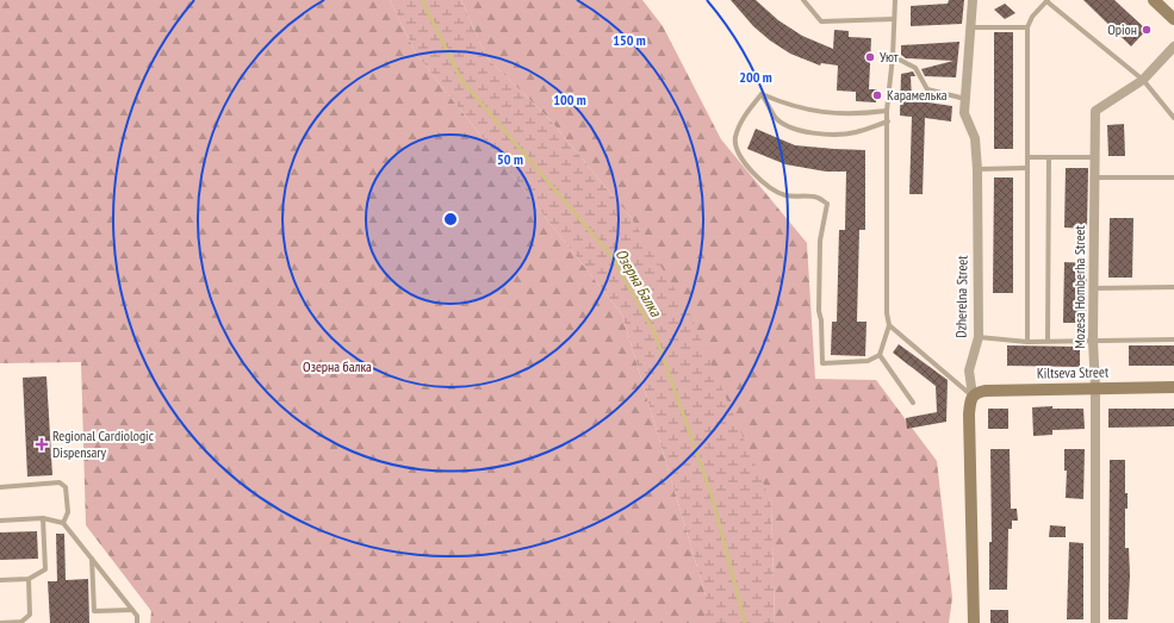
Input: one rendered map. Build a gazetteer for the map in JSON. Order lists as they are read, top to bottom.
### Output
{
  "streets": {
    "main road": ["Dzherelna Street", "Kiltseva Street"],
    "street": ["Mozesa Homberha Street"]
  },
  "crossings": [
    ["Mozesa Homberha Street", "Kiltseva Street"],
    ["Dzherelna Street", "Kiltseva Street"]
  ],
  "water": ["Озерна Балка"],
  "parks": ["Озерна балка"],
  "places": {
    "other": ["Оріон", "Уют", "Карамелька"],
    "health": ["Regional Cardiologic Dispensary"]
  },
  "rings": [
    "150 m",
    "200 m",
    "100 m",
    "50 m"
  ]
}
